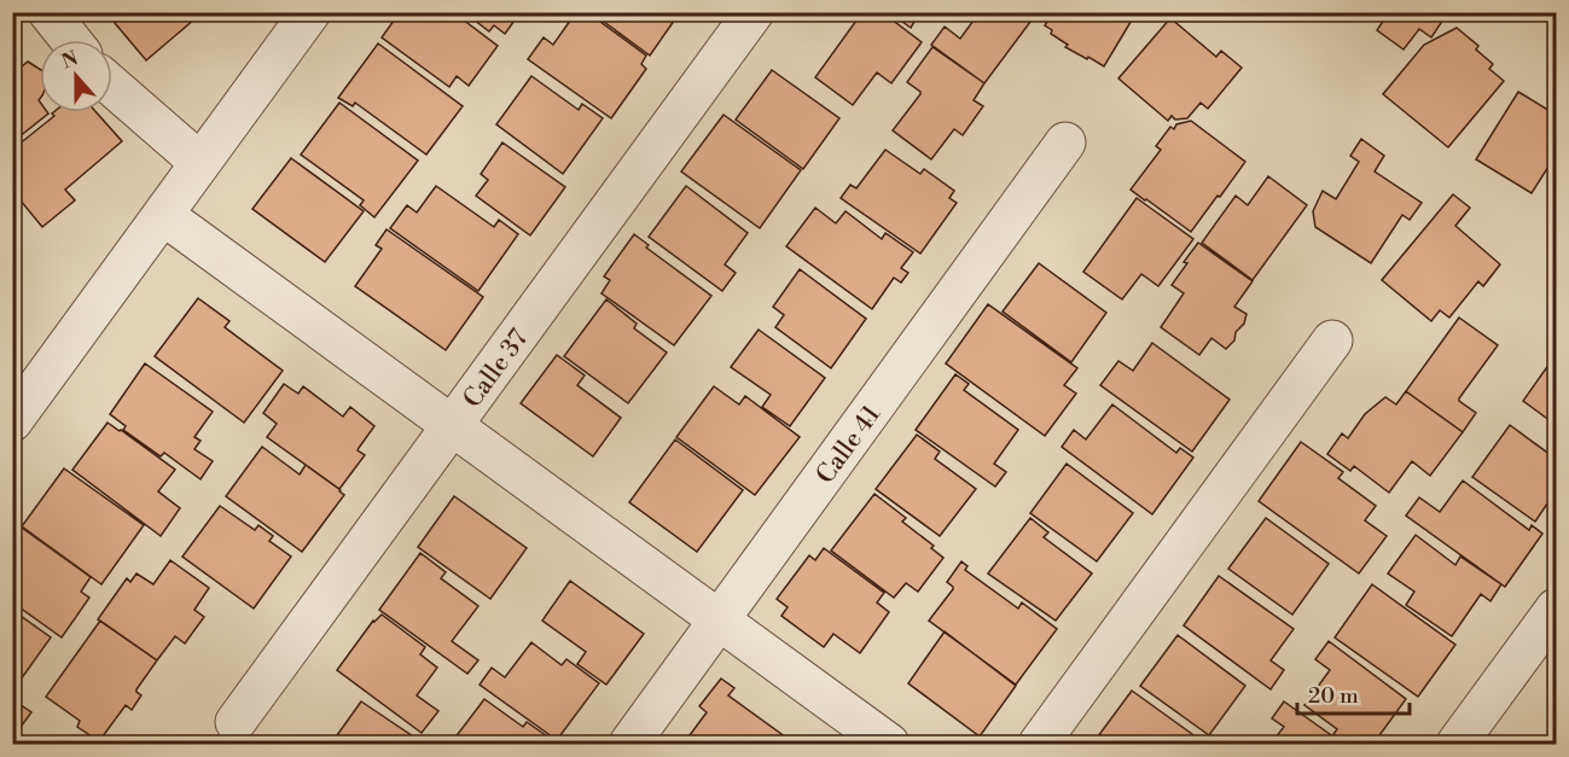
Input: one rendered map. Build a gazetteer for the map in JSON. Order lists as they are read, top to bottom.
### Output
{
  "streets": {
    "street": ["Calle 37", "Calle 41"]
  },
  "scale_bar": "20 m",
  "north": "top"
}
